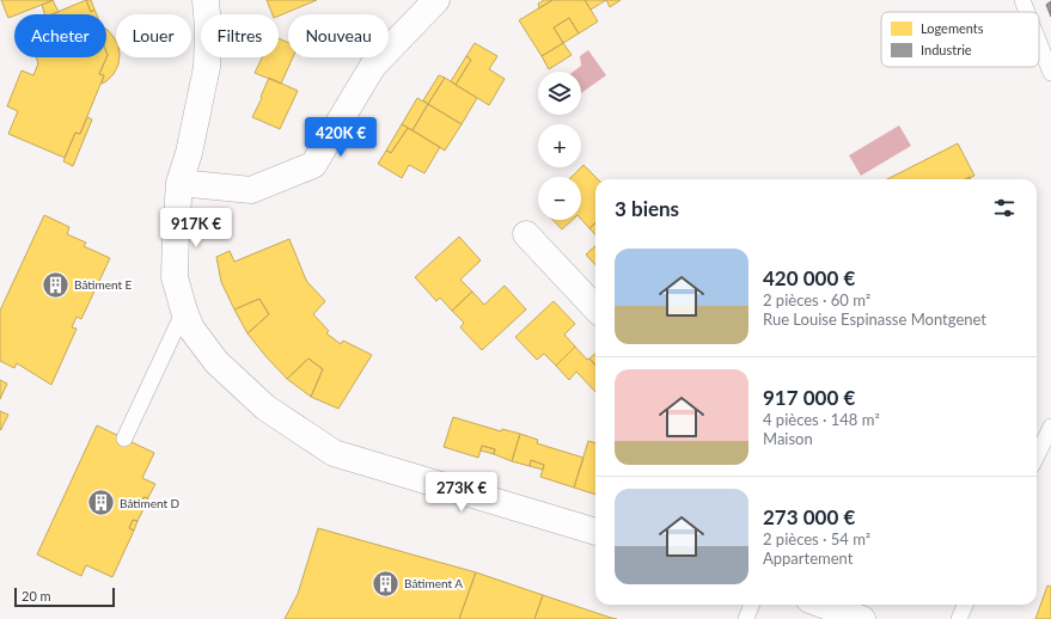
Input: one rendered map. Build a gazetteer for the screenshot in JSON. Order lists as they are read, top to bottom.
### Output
{
  "places": {
    "building": ["Bâtiment E", "Bâtiment D", "Bâtiment A"]
  },
  "legend": ["Logements", "Industrie"],
  "scale_bar": "20 m",
  "page": {
    "chip": [
      "Acheter",
      "Louer",
      "Filtres",
      "Nouveau"
    ],
    "map_buttons": ["+", "−"],
    "price": ["420K €", "917K €", "273K €"],
    "heading": "3 biens",
    "list": [
      {
        "name": "420 000 €",
        "note": "2 pièces · 60 m² · Rue Louise Espinasse Montgenet"
      },
      {
        "name": "917 000 €",
        "note": "4 pièces · 148 m² · Maison"
      },
      {
        "name": "273 000 €",
        "note": "2 pièces · 54 m² · Appartement"
      }
    ],
    "scale": "20 m"
  }
}
